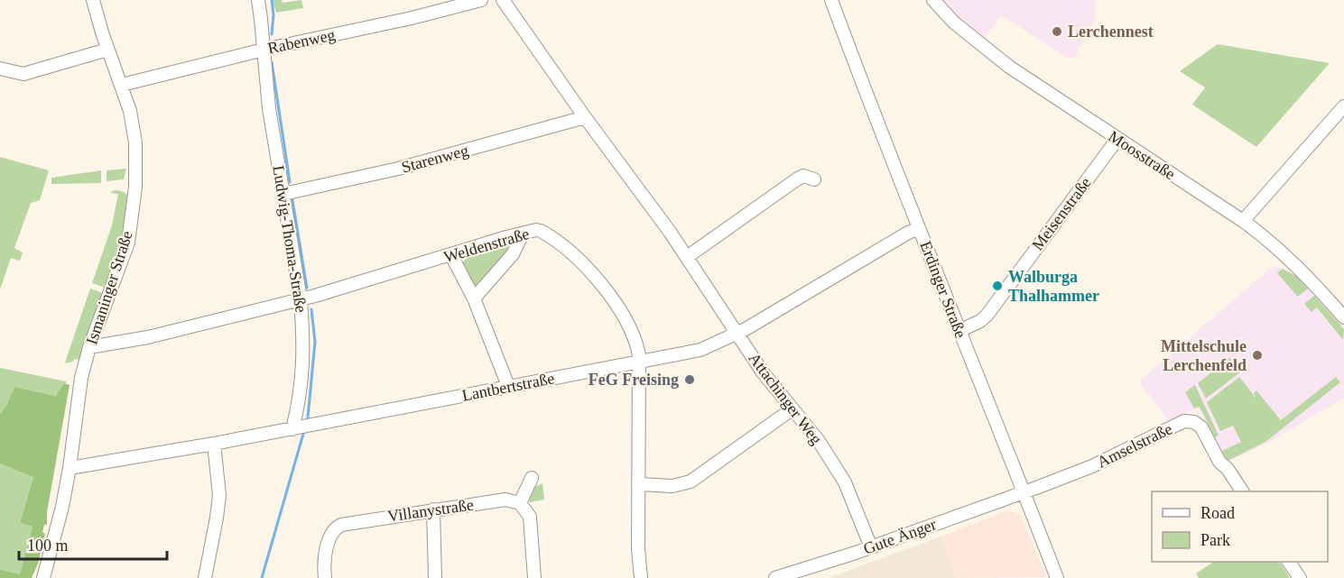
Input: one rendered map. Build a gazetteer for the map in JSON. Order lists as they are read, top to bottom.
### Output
{
  "streets": {
    "street": [
      "Rabenweg",
      "Moosstraße",
      "Starenweg",
      "Meisenstraße",
      "Ludwig-Thoma-Straße",
      "Weldenstraße",
      "Ismaninger Straße",
      "Erdinger Straße",
      "Lantbertstraße",
      "Attachinger Weg",
      "Amselstraße",
      "Villanystraße",
      "Gute Änger"
    ]
  },
  "crossings": [
    ["Rabenweg", "Ludwig-Thoma-Straße"],
    ["Rabenweg", "Ismaninger Straße"],
    ["Moosstraße", "Meisenstraße"],
    ["Starenweg", "Ludwig-Thoma-Straße"],
    ["Starenweg", "Attachinger Weg"],
    ["Meisenstraße", "Erdinger Straße"],
    ["Ludwig-Thoma-Straße", "Weldenstraße"],
    ["Ludwig-Thoma-Straße", "Lantbertstraße"],
    ["Weldenstraße", "Ismaninger Straße"],
    ["Weldenstraße", "Lantbertstraße"],
    ["Ismaninger Straße", "Lantbertstraße"],
    ["Erdinger Straße", "Lantbertstraße"],
    ["Erdinger Straße", "Amselstraße"],
    ["Erdinger Straße", "Gute Änger"],
    ["Lantbertstraße", "Attachinger Weg"],
    ["Attachinger Weg", "Gute Änger"],
    ["Amselstraße", "Gute Änger"]
  ],
  "places": [
    "Lerchennest",
    "Walburga Thalhammer",
    "Mittelschule Lerchenfeld",
    "FeG Freising"
  ],
  "legend": ["Road", "Park"],
  "scale_bar": "100 m"
}
